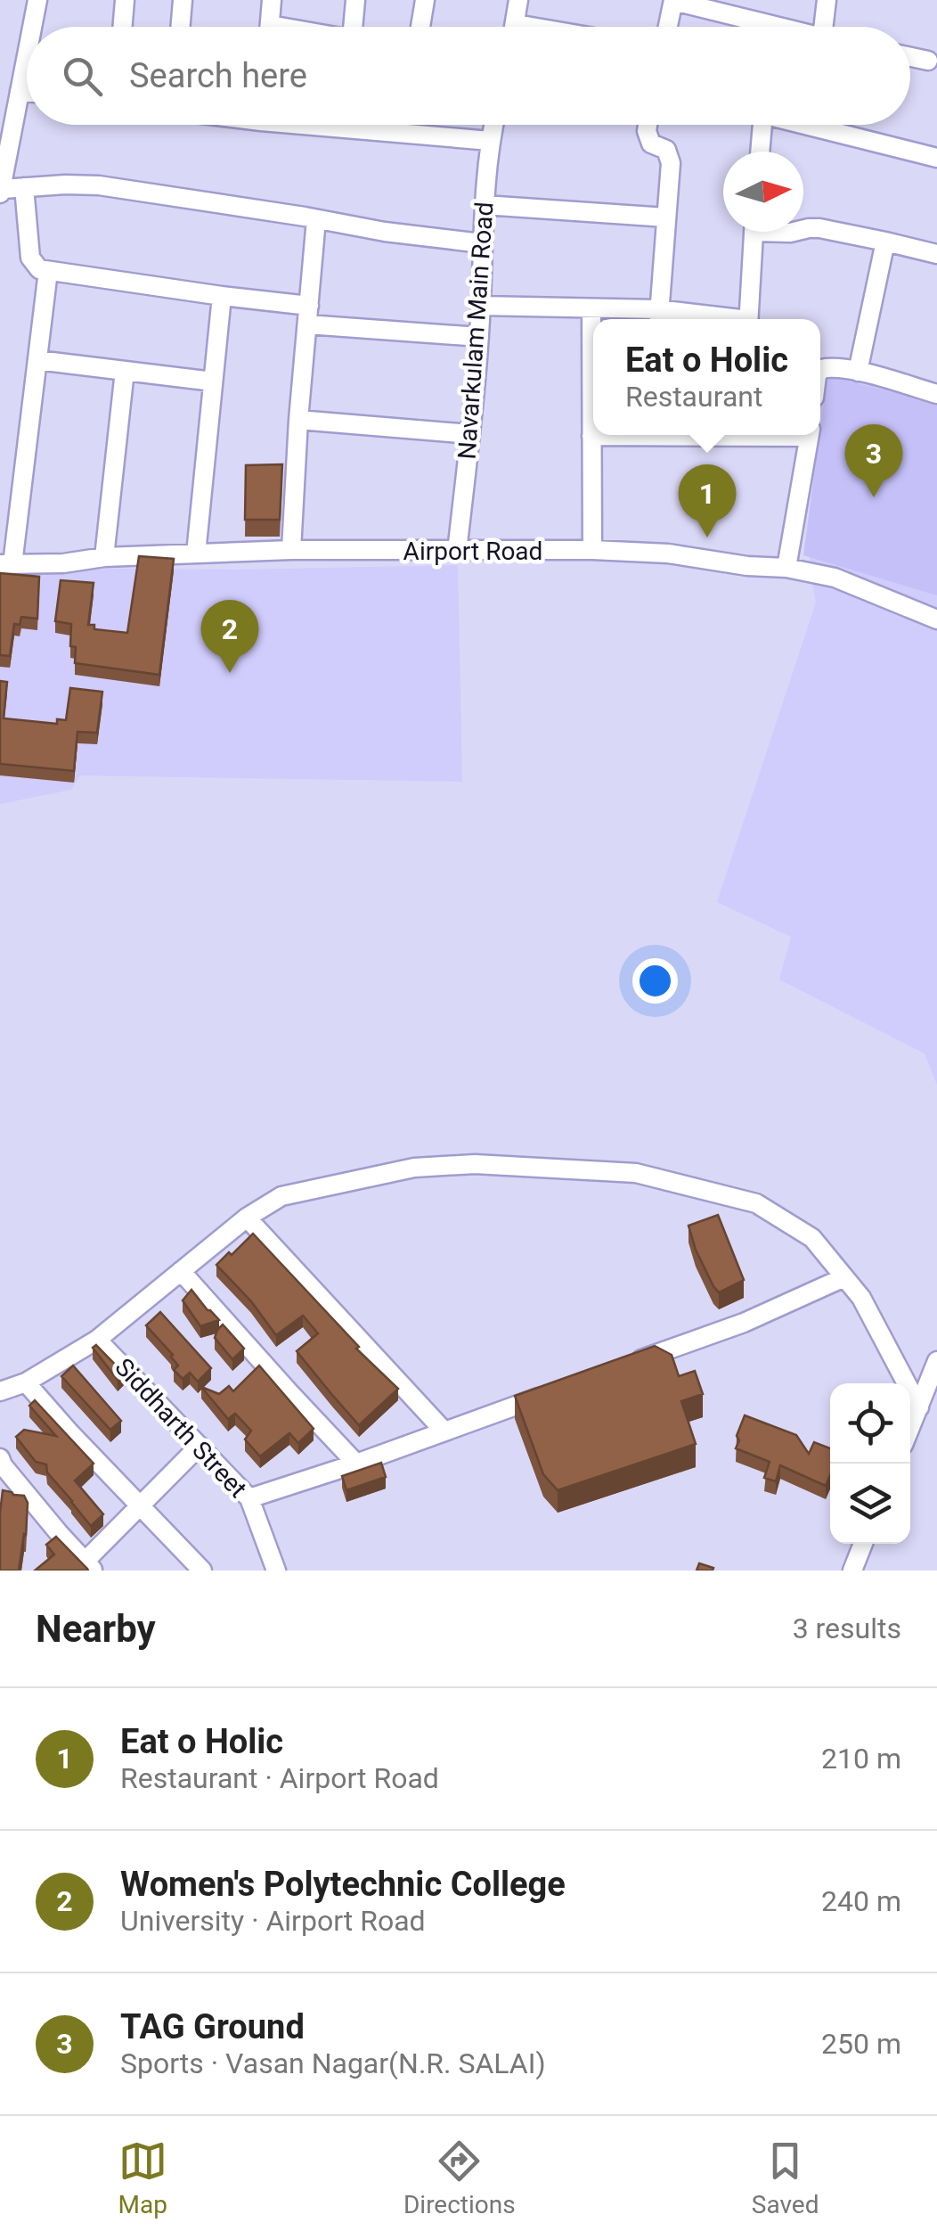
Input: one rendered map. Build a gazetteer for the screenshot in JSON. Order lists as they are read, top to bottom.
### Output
{
  "streets": {
    "street": ["Navarkulam Main Road", "Airport Road", "Siddharth Street"]
  },
  "crossings": [
    ["Navarkulam Main Road", "Airport Road"]
  ],
  "north": "right",
  "page": {
    "search": "Search here",
    "popup": ["Eat o Holic", "Restaurant"],
    "pins": ["3", "1", "2"],
    "heading": ["Nearby", "3 results"],
    "list": [
      {
        "mark": "1",
        "name": "Eat o Holic",
        "note": "Restaurant · Airport Road",
        "value": "210 m"
      },
      {
        "mark": "2",
        "name": "Women's Polytechnic College",
        "note": "University · Airport Road",
        "value": "240 m"
      },
      {
        "mark": "3",
        "name": "TAG Ground",
        "note": "Sports · Vasan Nagar(N.R. SALAI)",
        "value": "250 m"
      }
    ],
    "nav": ["Map", "Directions", "Saved"]
  }
}
